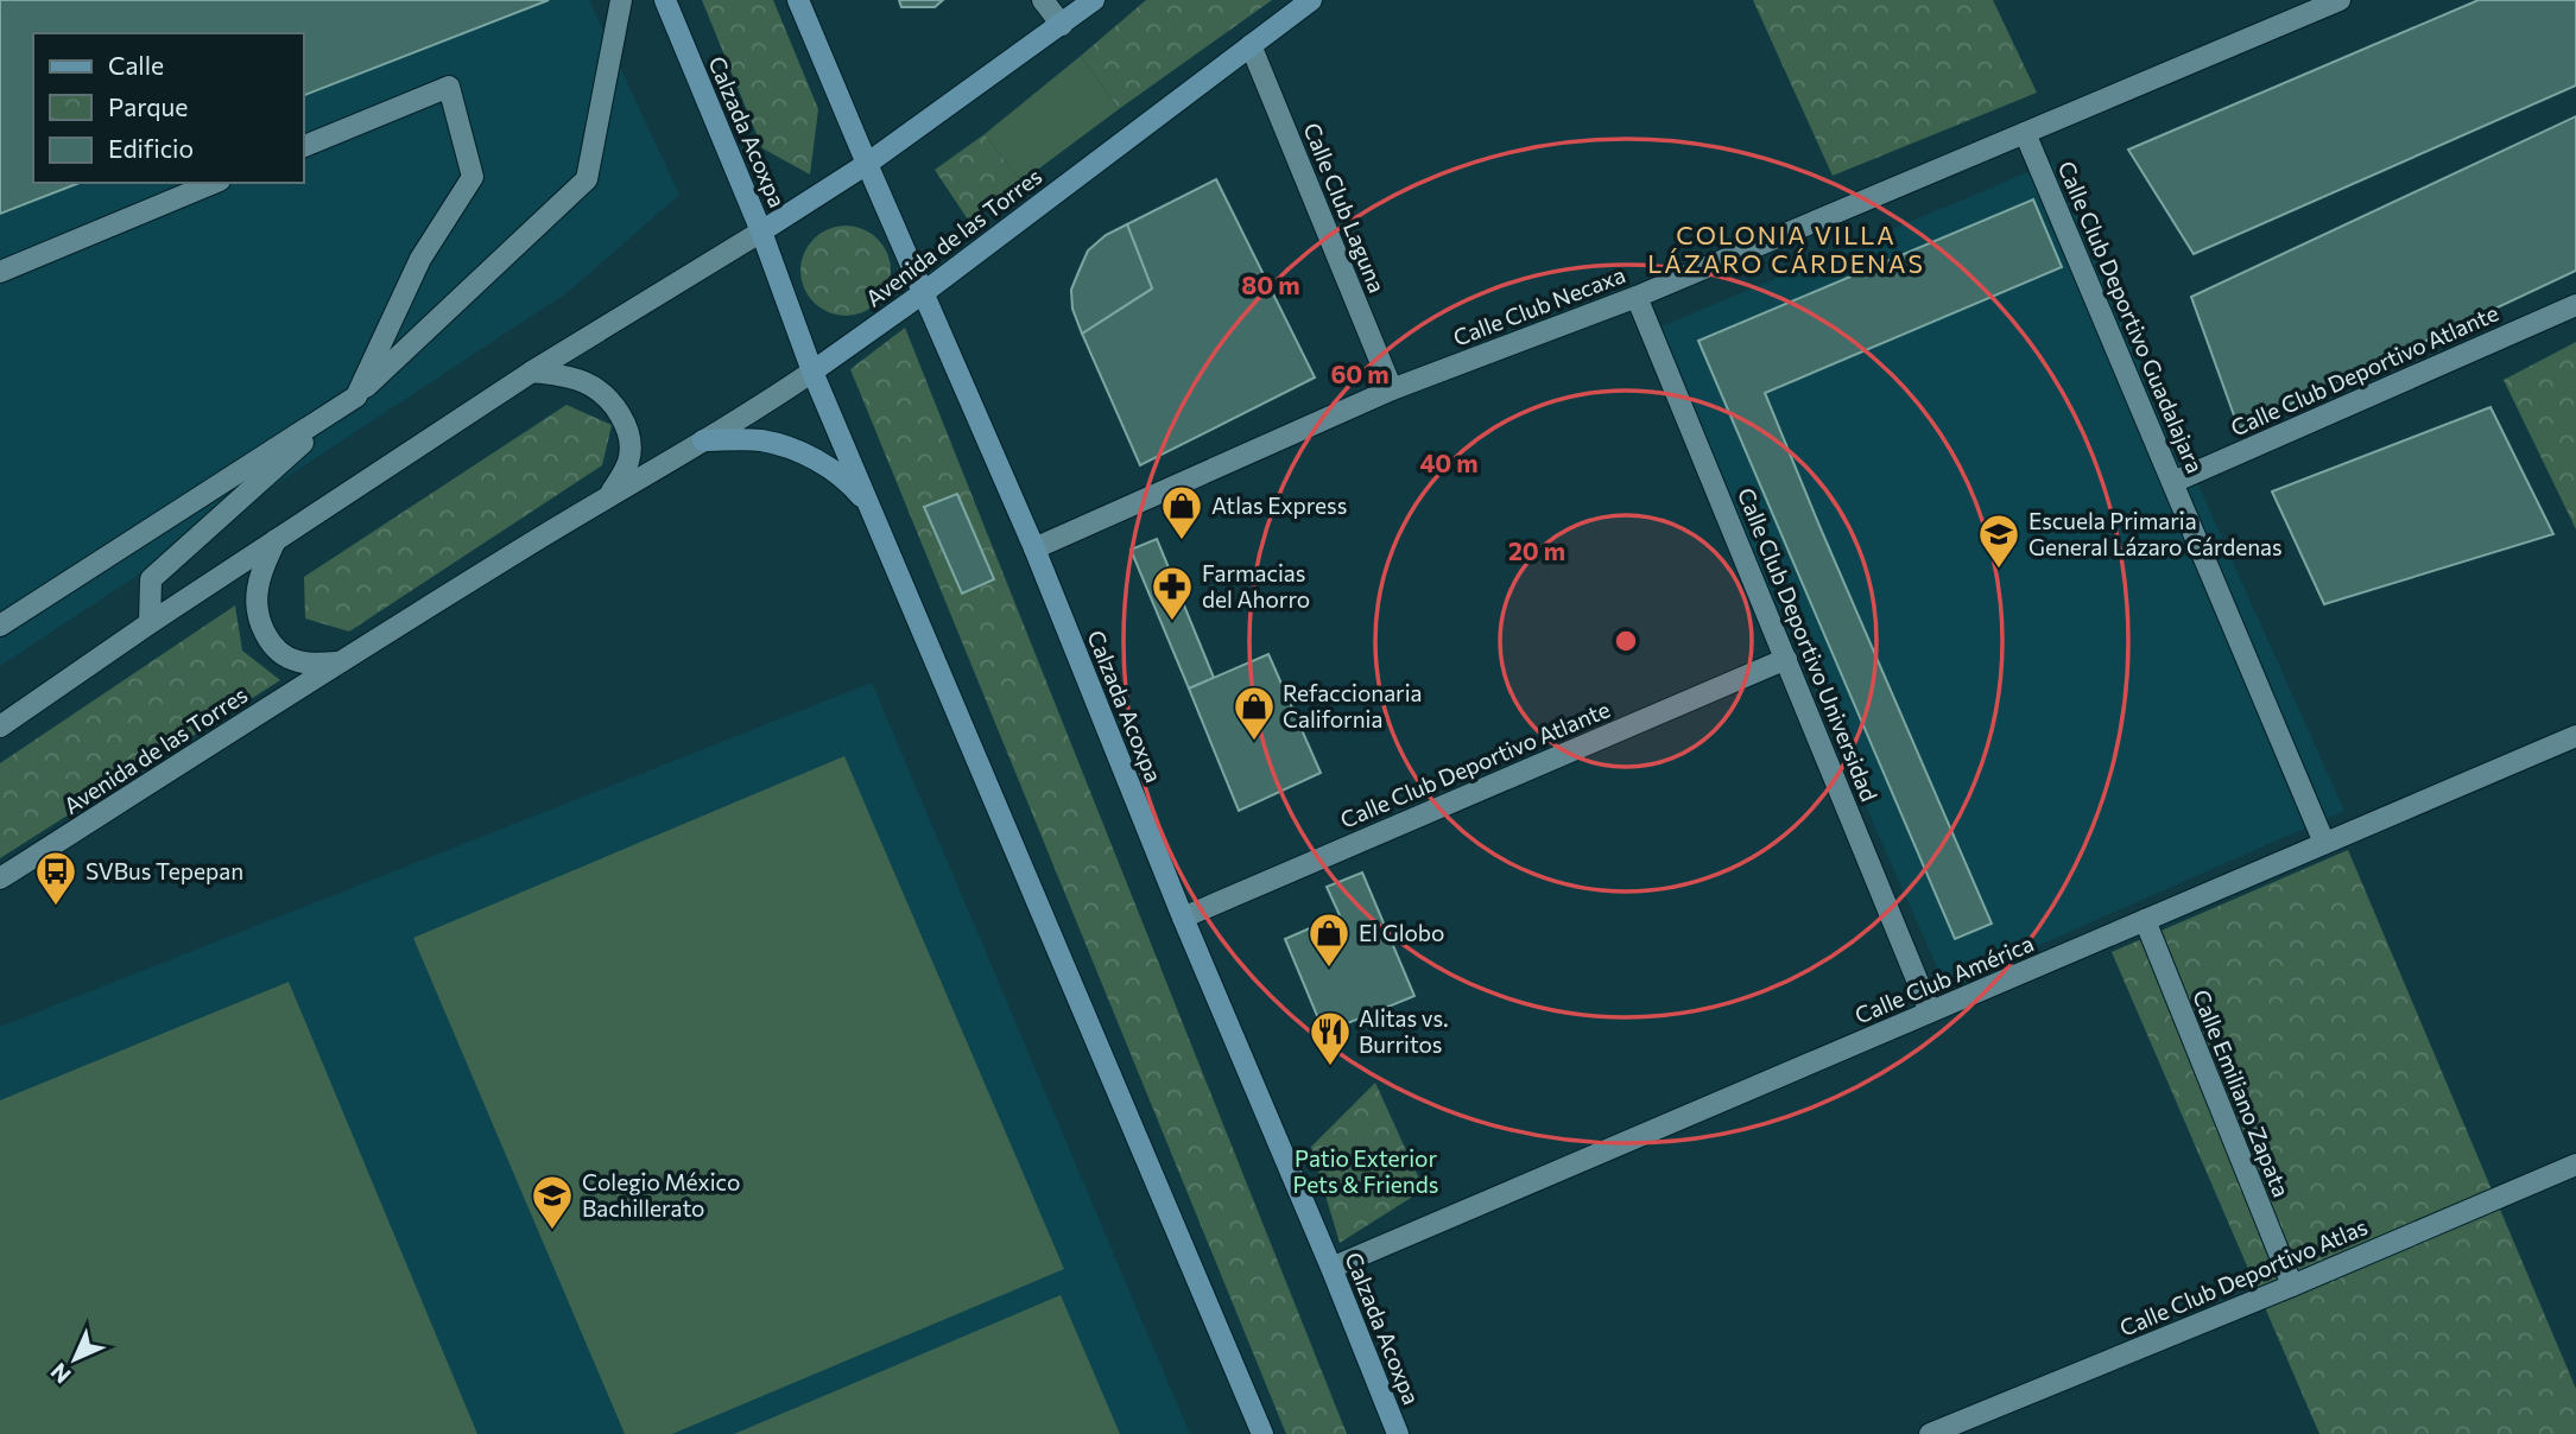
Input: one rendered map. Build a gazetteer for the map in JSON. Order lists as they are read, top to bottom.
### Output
{
  "streets": {
    "main road": ["Calzada Acoxpa", "Avenida de las Torres"],
    "street": [
      "Calle Club Laguna",
      "Calle Club Necaxa",
      "Calle Club Deportivo Guadalajara",
      "Calle Club Deportivo Atlante",
      "Calle Club Deportivo Universidad",
      "Calle Club América",
      "Calle Emiliano Zapata",
      "Calle Club Deportivo Atlas"
    ]
  },
  "crossings": [
    ["Calzada Acoxpa", "Avenida de las Torres"],
    ["Calzada Acoxpa", "Calle Club Necaxa"],
    ["Calzada Acoxpa", "Calle Club Deportivo Atlante"],
    ["Calzada Acoxpa", "Calle Club América"],
    ["Calle Club Laguna", "Avenida de las Torres"],
    ["Calle Club Laguna", "Calle Club Necaxa"],
    ["Calle Club Necaxa", "Calle Club Deportivo Guadalajara"],
    ["Calle Club Necaxa", "Calle Club Deportivo Universidad"],
    ["Calle Club Deportivo Guadalajara", "Calle Club Deportivo Atlante"],
    ["Calle Club Deportivo Guadalajara", "Calle Club América"],
    ["Calle Club Deportivo Atlante", "Calle Club Deportivo Universidad"],
    ["Calle Club Deportivo Universidad", "Calle Club América"],
    ["Calle Club América", "Calle Emiliano Zapata"],
    ["Calle Emiliano Zapata", "Calle Club Deportivo Atlas"]
  ],
  "districts": ["COLONIA VILLA LÁZARO CÁRDENAS"],
  "parks": ["Patio Exterior Pets & Friends"],
  "places": {
    "shop": ["Atlas Express", "Refaccionaria California", "El Globo"],
    "school or university": ["Escuela Primaria General Lázaro Cárdenas", "Colegio México Bachillerato"],
    "pharmacy": ["Farmacias del Ahorro"],
    "bus stop": ["SVBus Tepepan"],
    "restaurant": ["Alitas vs. Burritos"]
  },
  "legend": ["Calle", "Parque", "Edificio"],
  "north": "bottom left",
  "rings": [
    "80 m",
    "60 m",
    "40 m",
    "20 m"
  ]
}
